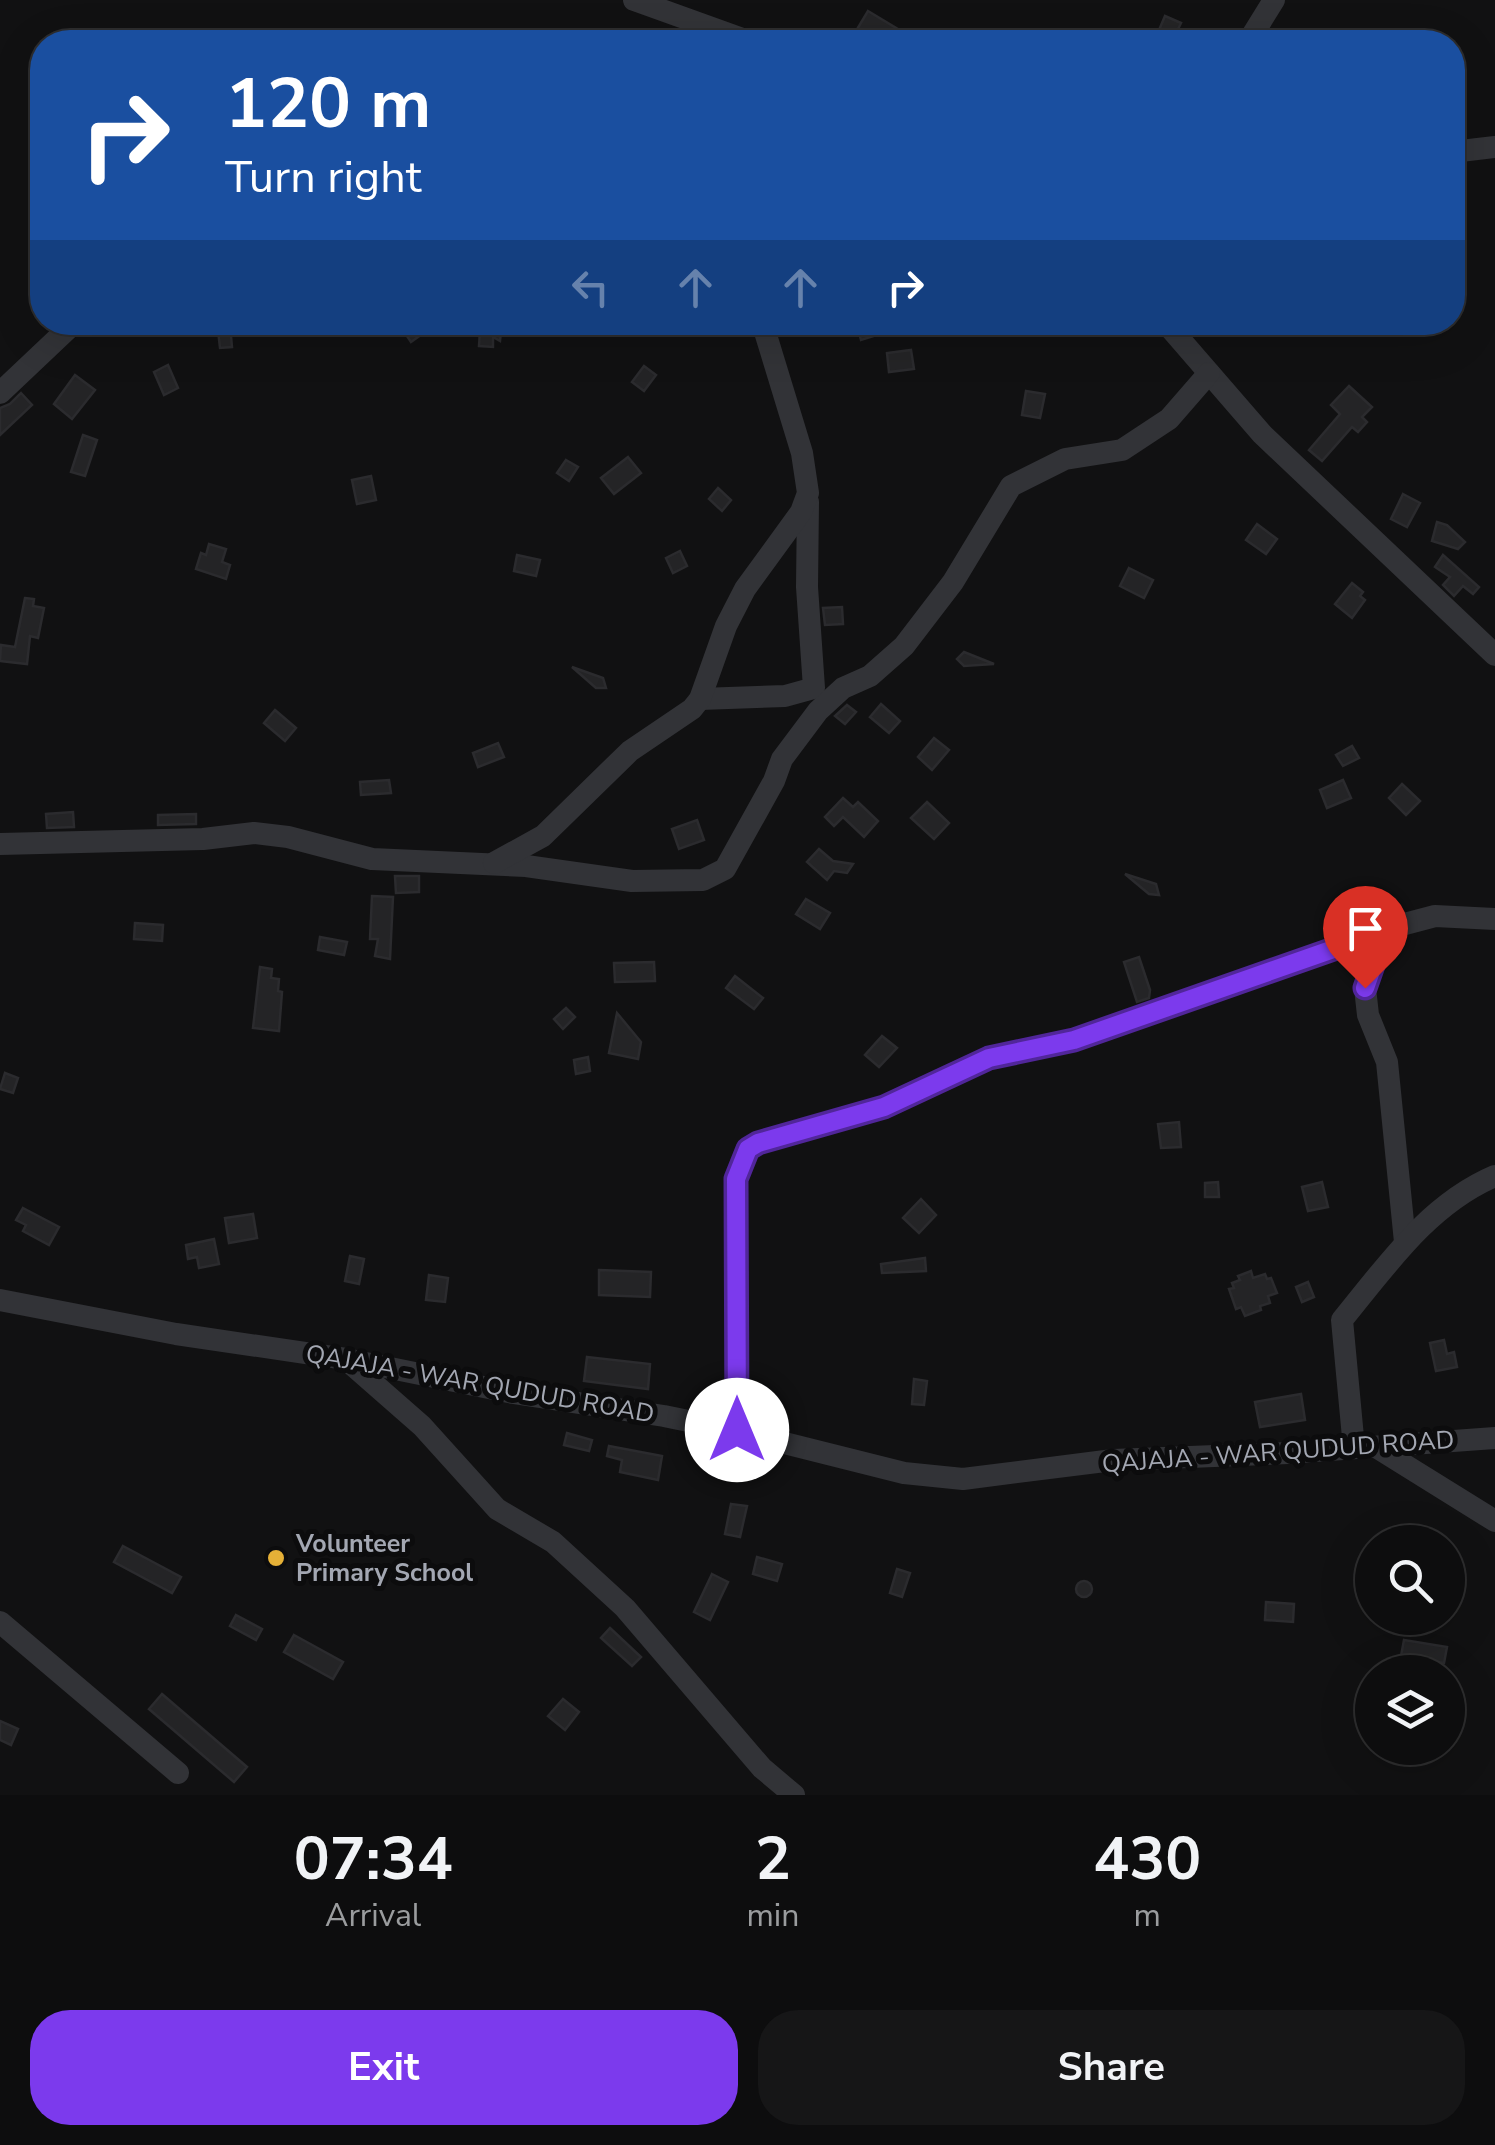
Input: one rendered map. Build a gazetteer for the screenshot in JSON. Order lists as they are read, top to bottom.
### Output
{
  "streets": {
    "street": ["QAJAJA - WAR QUDUD ROAD"]
  },
  "places": ["Volunteer Primary School"],
  "page": {
    "turn": ["120 m", "Turn right"],
    "eta": [
      "07:34",
      "Arrival",
      "2",
      "min",
      "430",
      "m"
    ],
    "buttons": ["Exit", "Share"]
  }
}
